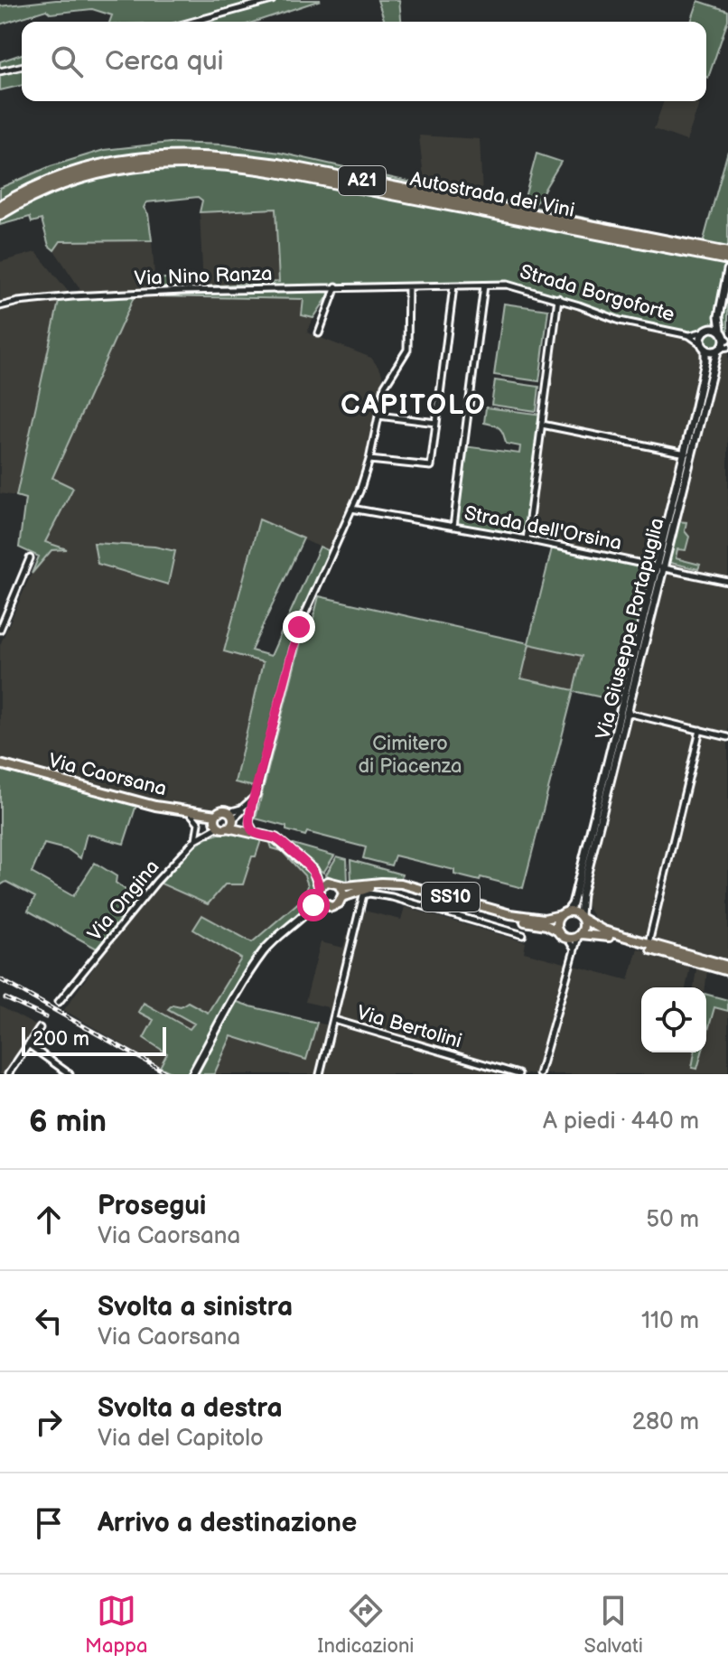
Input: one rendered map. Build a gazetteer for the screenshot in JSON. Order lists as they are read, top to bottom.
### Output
{
  "streets": {
    "highway": ["A21", "Autostrada dei Vini"],
    "main road": ["Via Giuseppe Portapuglia", "Via Caorsana", "SS10"],
    "street": [
      "Via Nino Ranza",
      "Strada Borgoforte",
      "Strada dell'Orsina",
      "Via Ongina",
      "Via Bertolini"
    ]
  },
  "crossings": [
    ["Via Nino Ranza", "Strada Borgoforte"],
    ["Strada Borgoforte", "Via Giuseppe Portapuglia"],
    ["Strada dell'Orsina", "Via Giuseppe Portapuglia"],
    ["Via Giuseppe Portapuglia", "SS10"]
  ],
  "districts": ["CAPITOLO"],
  "parks": ["Cimitero di Piacenza"],
  "scale_bar": "200 m",
  "page": {
    "search": "Cerca qui",
    "scale": "200 m",
    "heading": ["6 min", "A piedi · 440 m"],
    "list": [
      ["Prosegui", "Via Caorsana", "50 m"],
      ["Svolta a sinistra", "Via Caorsana", "110 m"],
      ["Svolta a destra", "Via del Capitolo", "280 m"],
      "Arrivo a destinazione"
    ],
    "nav": ["Mappa", "Indicazioni", "Salvati"]
  }
}
